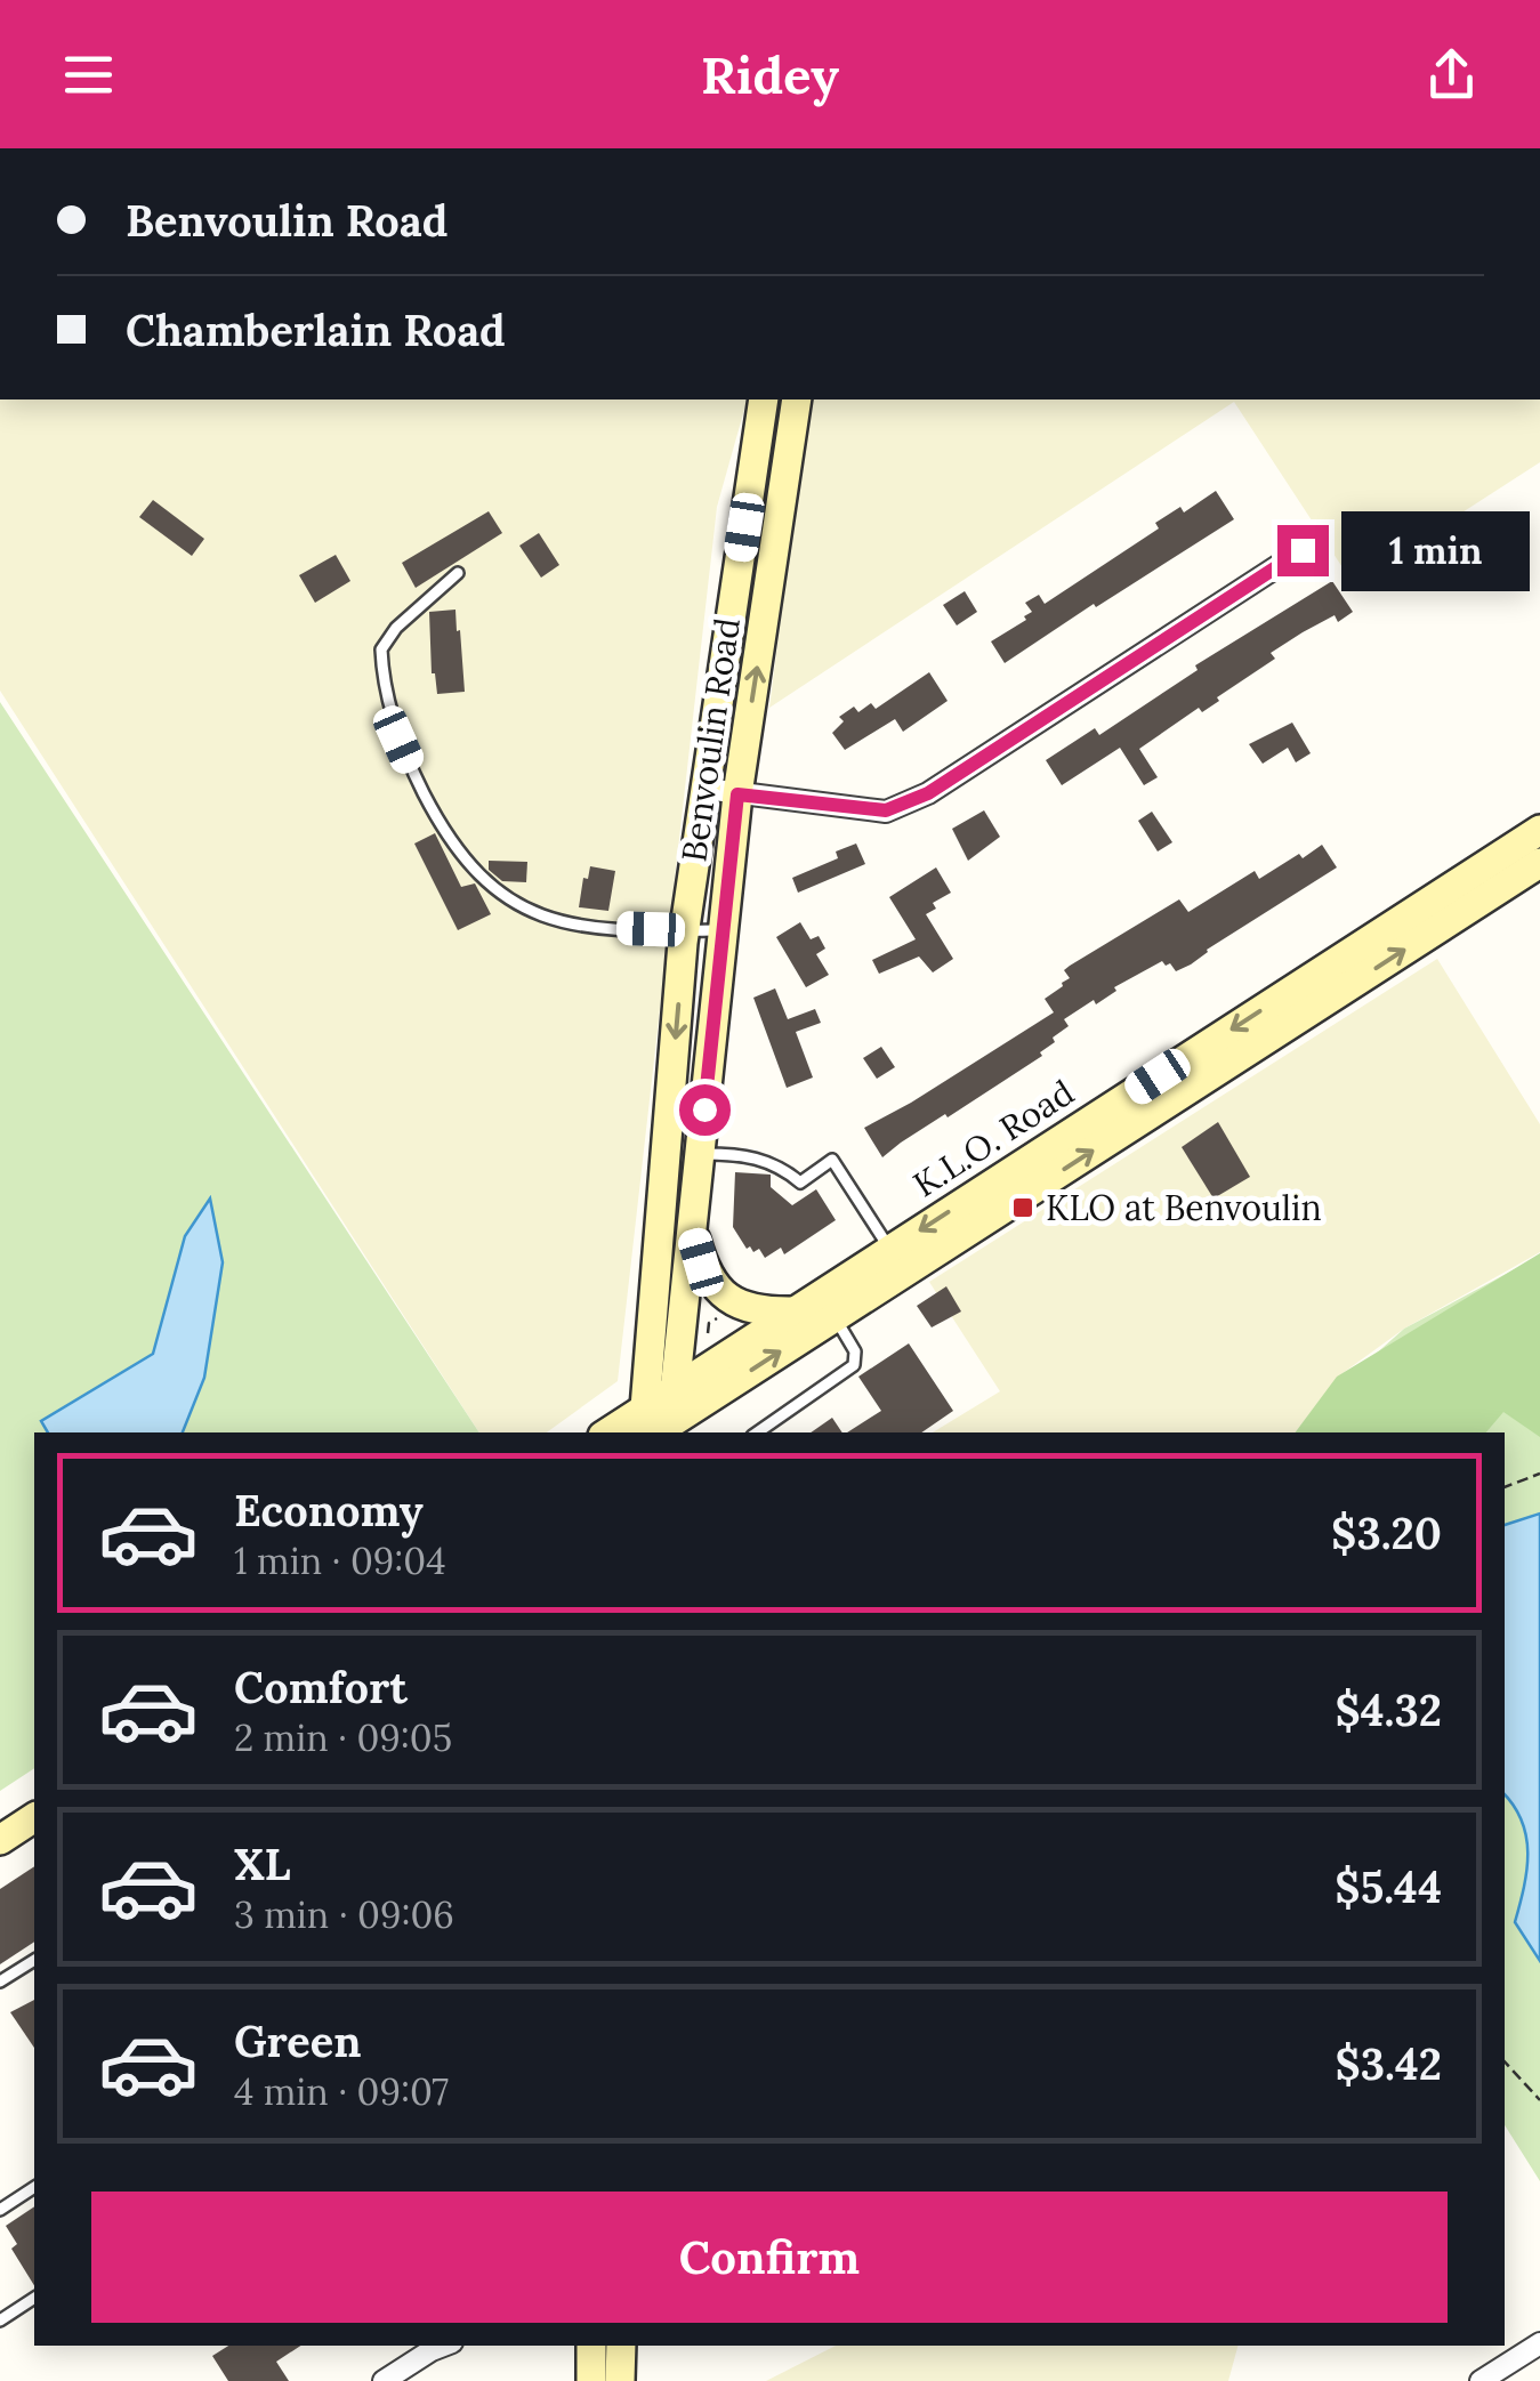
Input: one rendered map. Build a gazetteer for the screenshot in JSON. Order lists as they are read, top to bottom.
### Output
{
  "streets": {
    "main road": ["Benvoulin Road", "K.L.O. Road"]
  },
  "crossings": [
    ["Benvoulin Road", "K.L.O. Road"]
  ],
  "places": {
    "transit": ["KLO at Benvoulin"]
  },
  "page": {
    "header": "Ridey",
    "banner": ["Benvoulin Road", "Chamberlain Road"],
    "bubble": "1 min",
    "list": [
      {
        "name": "Economy",
        "note": "1 min · 09:04",
        "value": "$3.20"
      },
      {
        "name": "Comfort",
        "note": "2 min · 09:05",
        "value": "$4.32"
      },
      {
        "name": "XL",
        "note": "3 min · 09:06",
        "value": "$5.44"
      },
      {
        "name": "Green",
        "note": "4 min · 09:07",
        "value": "$3.42"
      }
    ],
    "buttons": "Confirm"
  }
}
